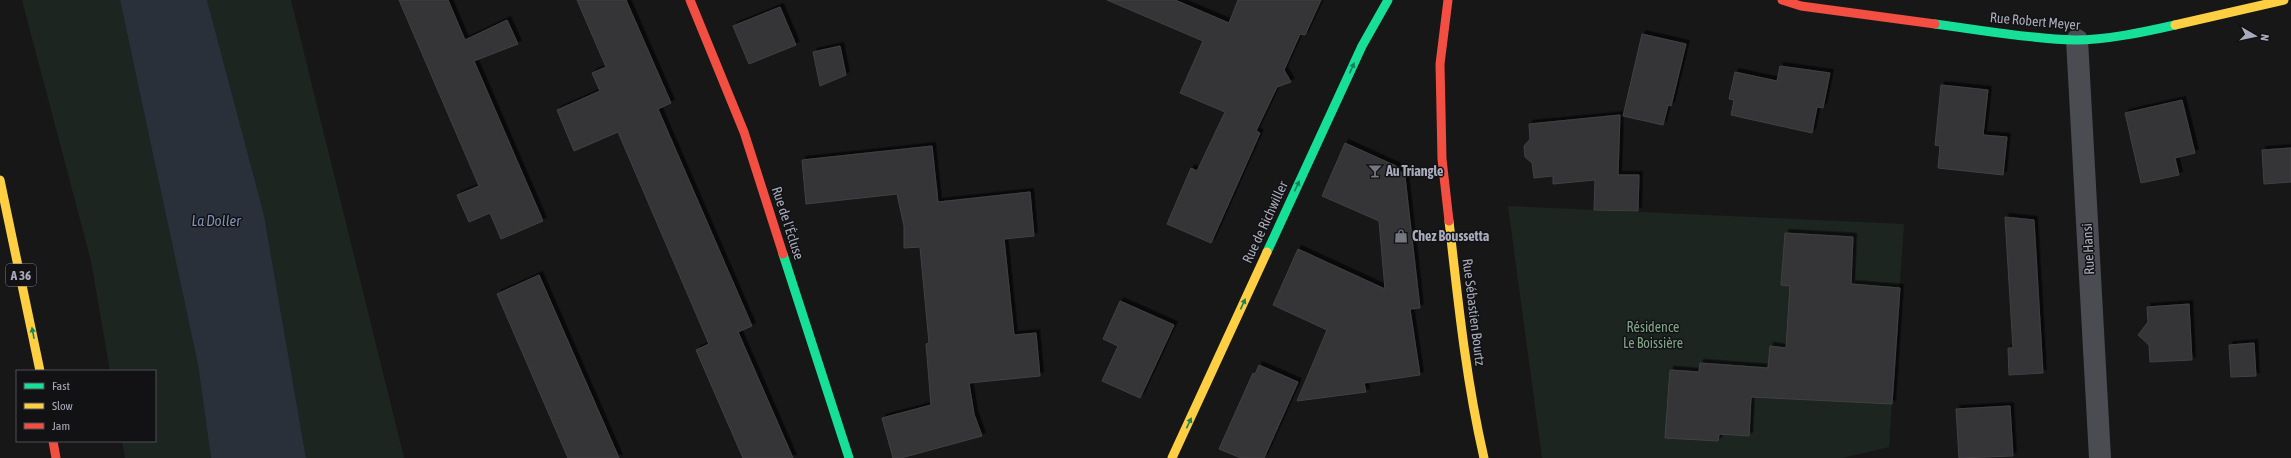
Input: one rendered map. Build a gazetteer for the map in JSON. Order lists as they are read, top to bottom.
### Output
{
  "streets": {
    "main road": [
      "Rue Robert Meyer",
      "Rue de Richwiller",
      "Rue de l'Écluse",
      "A 36",
      "Rue Sébastien Bourtz"
    ],
    "street": ["Rue Hansi"]
  },
  "crossings": [
    ["Rue Robert Meyer", "Rue Hansi"]
  ],
  "one_way": ["Rue de Richwiller"],
  "water": ["La Doller"],
  "parks": ["Résidence Le Boissière"],
  "places": {
    "bar": ["Au Triangle"],
    "shop": ["Chez Boussetta"]
  },
  "legend": ["Fast", "Slow", "Jam"],
  "north": "right"
}
